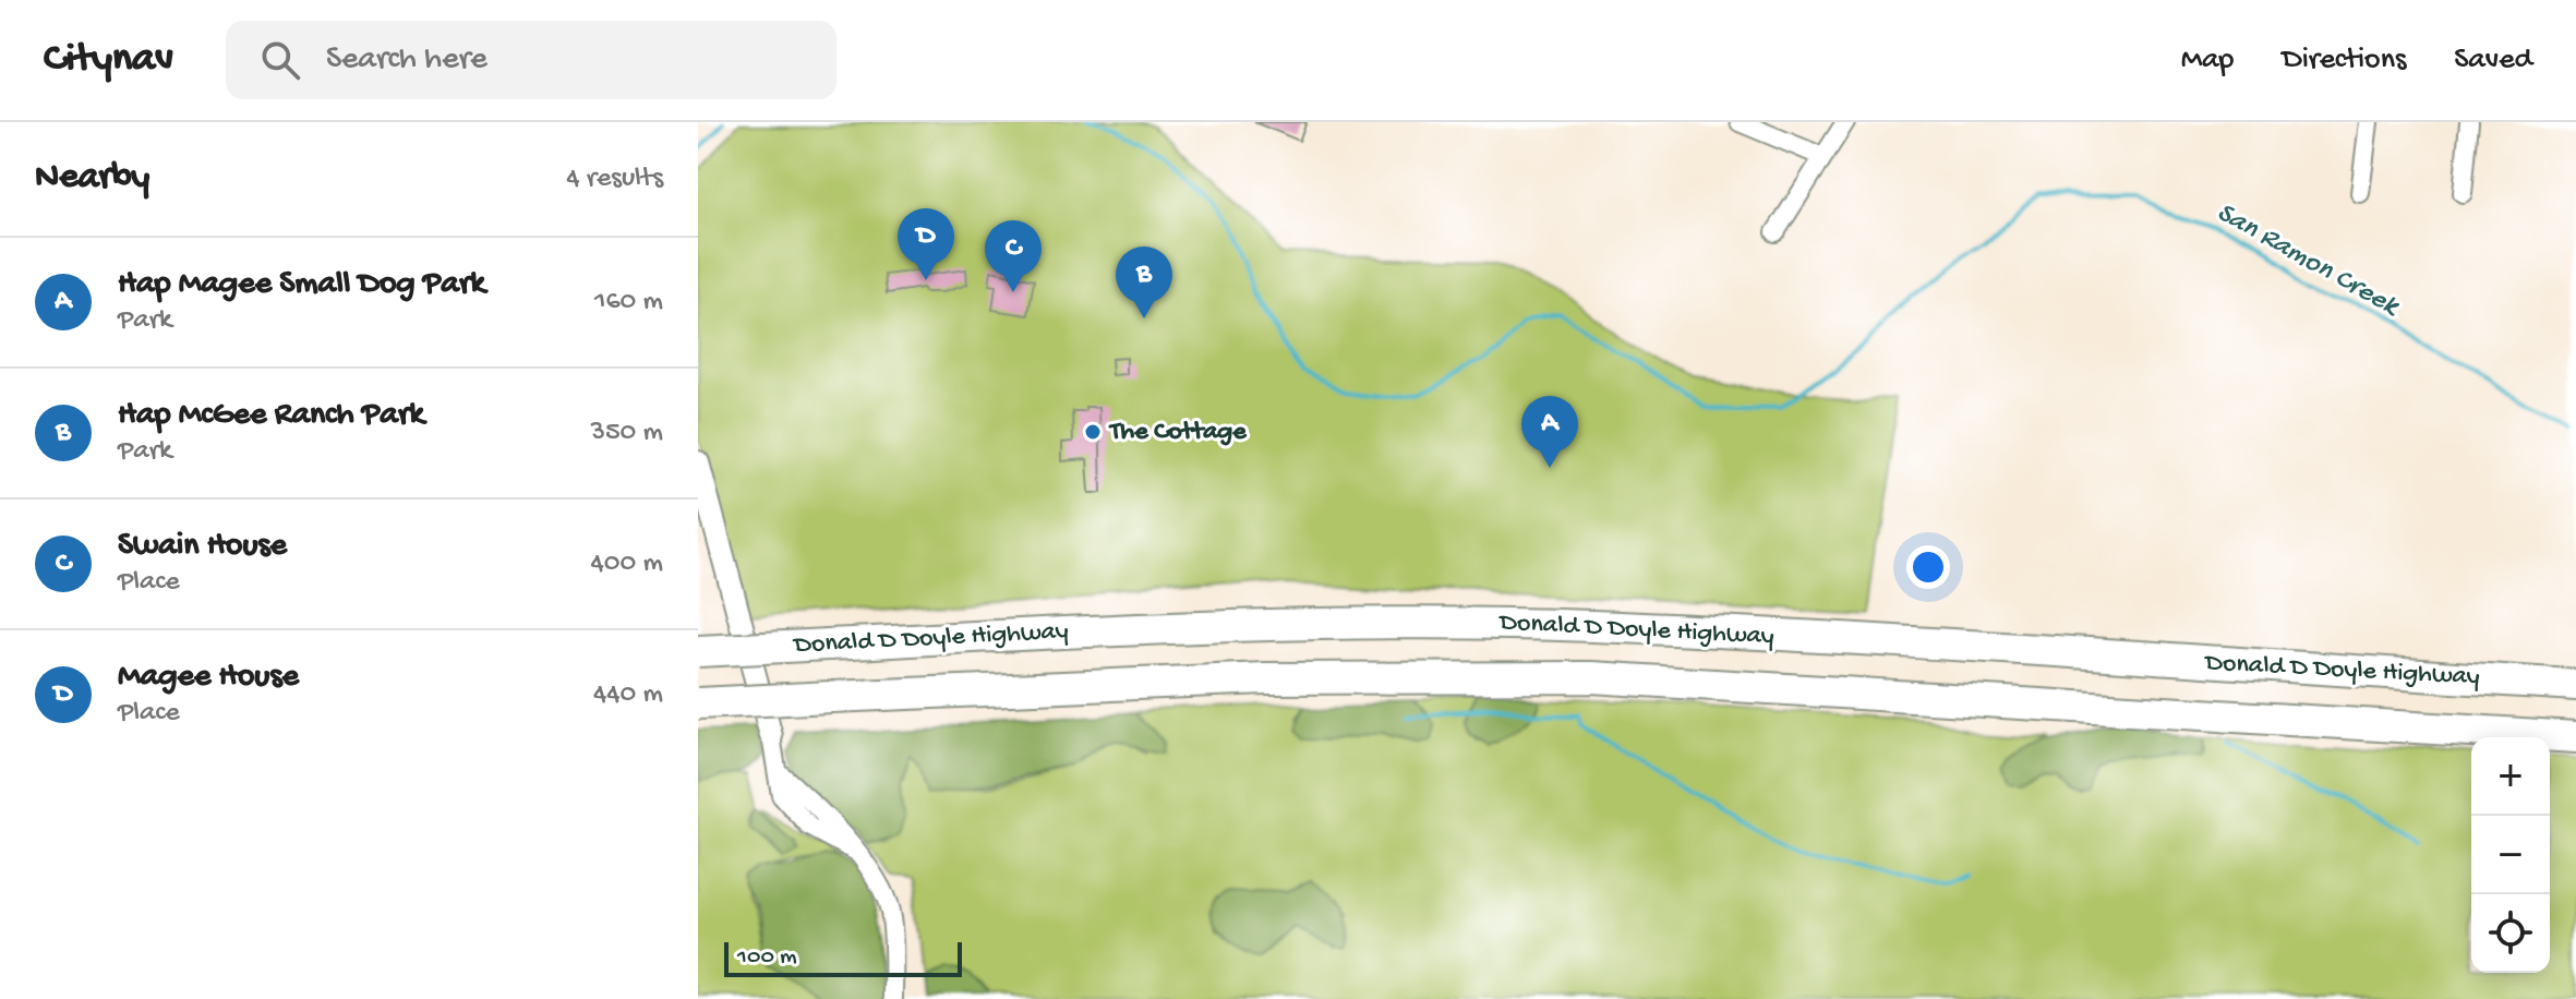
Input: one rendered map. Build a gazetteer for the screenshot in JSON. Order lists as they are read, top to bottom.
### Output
{
  "streets": {
    "highway": ["Donald D Doyle Highway"]
  },
  "water": ["San Ramon Creek"],
  "places": ["The Cottage"],
  "scale_bar": "100 m",
  "page": {
    "header": "Citynav",
    "search": "Search here",
    "nav": ["Map", "Directions", "Saved"],
    "heading": ["Nearby", "4 results"],
    "pins": [
      "D",
      "C",
      "B",
      "A"
    ],
    "list": [
      {
        "mark": "A",
        "name": "Hap Magee Small Dog Park",
        "note": "Park",
        "value": "160 m"
      },
      {
        "mark": "B",
        "name": "Hap McGee Ranch Park",
        "note": "Park",
        "value": "350 m"
      },
      {
        "mark": "C",
        "name": "Swain House",
        "note": "Place",
        "value": "400 m"
      },
      {
        "mark": "D",
        "name": "Magee House",
        "note": "Place",
        "value": "440 m"
      }
    ],
    "map_buttons": ["+", "−"],
    "scale": "100 m"
  }
}
